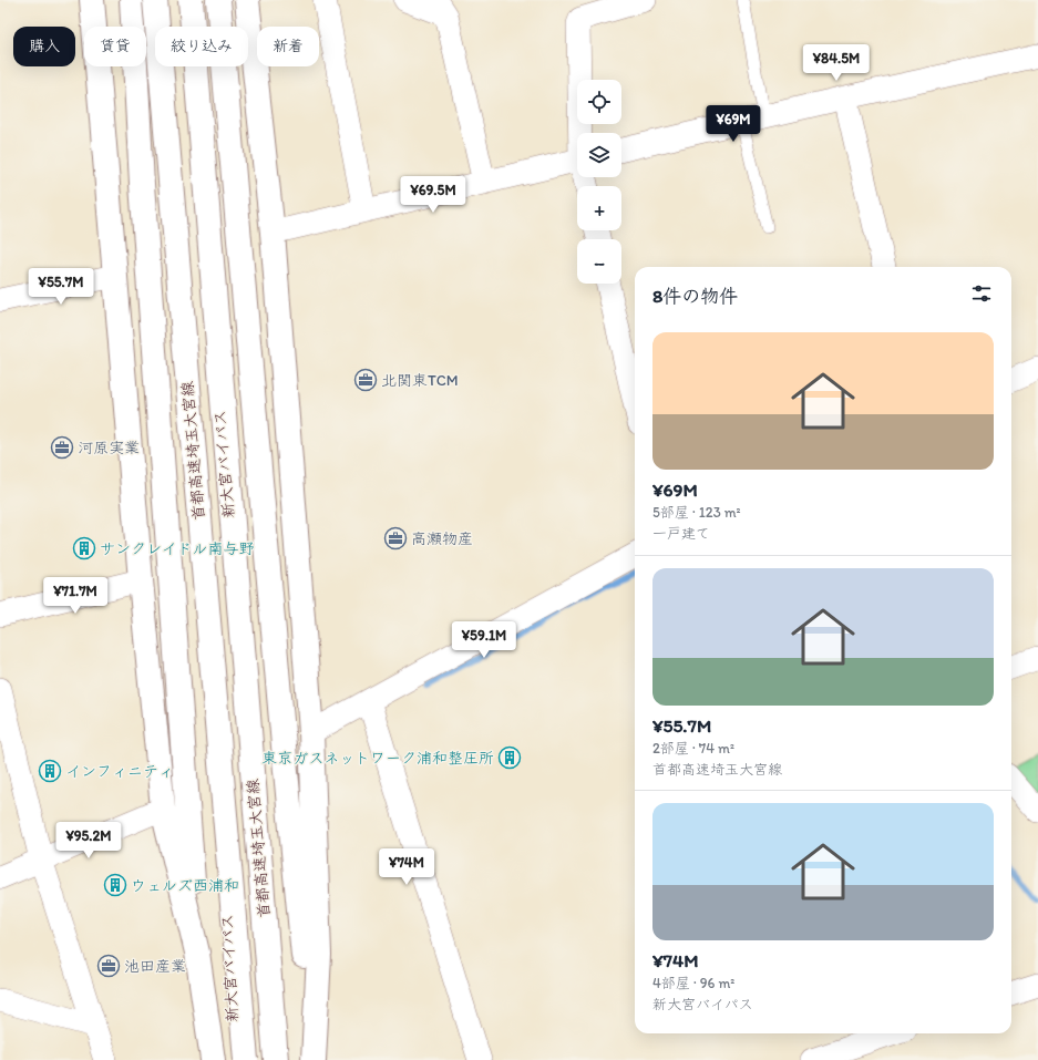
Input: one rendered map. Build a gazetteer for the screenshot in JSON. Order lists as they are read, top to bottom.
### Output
{
  "streets": {
    "highway": ["首都高速埼玉大宮線", "新大宮バイパス"]
  },
  "places": {
    "office": [
      "北関東TCM",
      "河原実業",
      "高瀬物産",
      "池田産業"
    ],
    "building": [
      "サンクレイドル南与野",
      "東京ガスネットワーク浦和整圧所",
      "インフィニティ",
      "ウェルズ西浦和"
    ]
  },
  "page": {
    "chip": [
      "購入",
      "賃貸",
      "絞り込み",
      "新着"
    ],
    "price": [
      "¥84.5M",
      "¥69M",
      "¥69.5M",
      "¥55.7M",
      "¥71.7M",
      "¥59.1M",
      "¥95.2M",
      "¥74M"
    ],
    "map_buttons": ["+", "−"],
    "heading": "8件の物件",
    "list": [
      {
        "name": "¥69M",
        "note": "5部屋 · 123 m² · 一戸建て"
      },
      {
        "name": "¥55.7M",
        "note": "2部屋 · 74 m² · 首都高速埼玉大宮線"
      },
      {
        "name": "¥74M",
        "note": "4部屋 · 96 m² · 新大宮バイパス"
      }
    ]
  }
}
